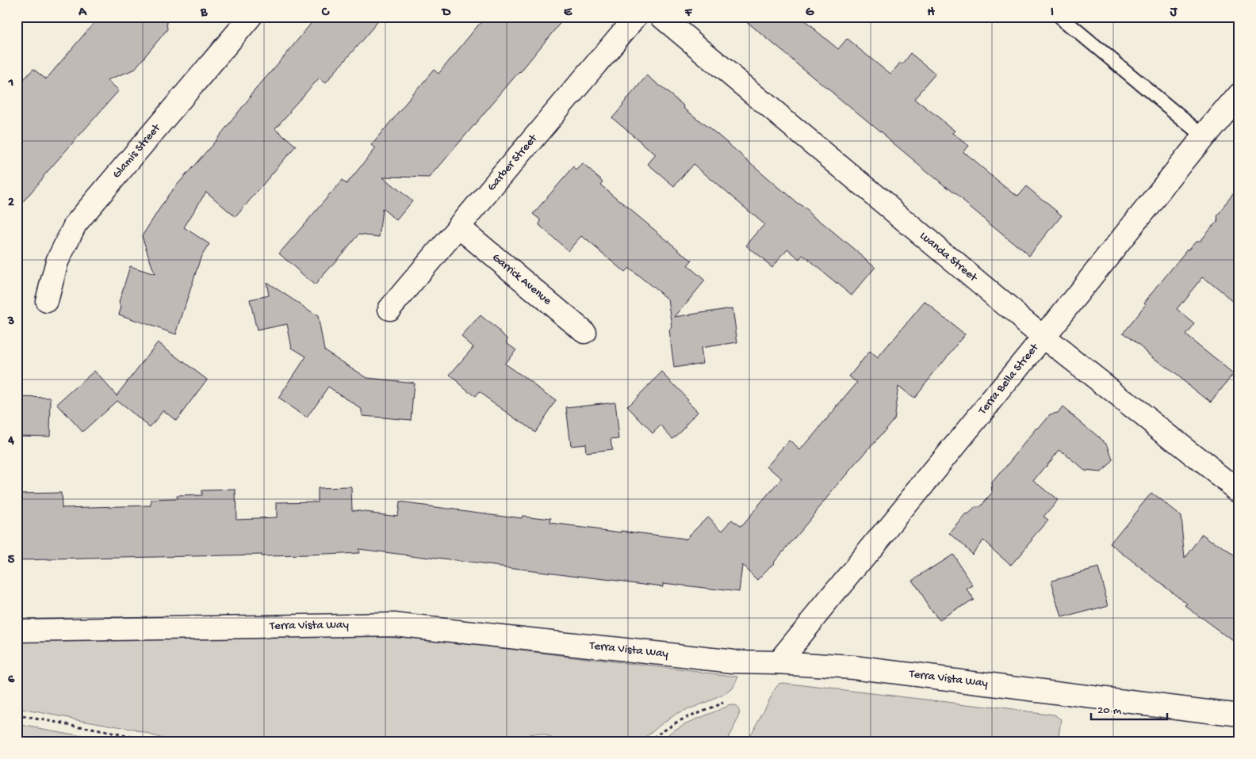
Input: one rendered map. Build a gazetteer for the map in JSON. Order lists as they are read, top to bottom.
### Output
{
  "streets": {
    "street": [
      "Glamis Street",
      "Garber Street",
      "Luanda Street",
      "Garrick Avenue",
      "Terra Bella Street",
      "Terra Vista Way"
    ]
  },
  "crossings": [
    ["Garber Street", "Garrick Avenue"],
    ["Luanda Street", "Terra Bella Street"],
    ["Terra Bella Street", "Terra Vista Way"]
  ],
  "scale_bar": "20 m",
  "grid": {
    "columns": [
      "A",
      "B",
      "C",
      "D",
      "E",
      "F",
      "G",
      "H",
      "I",
      "J"
    ],
    "rows": [
      "1",
      "2",
      "3",
      "4",
      "5",
      "6"
    ]
  }
}
